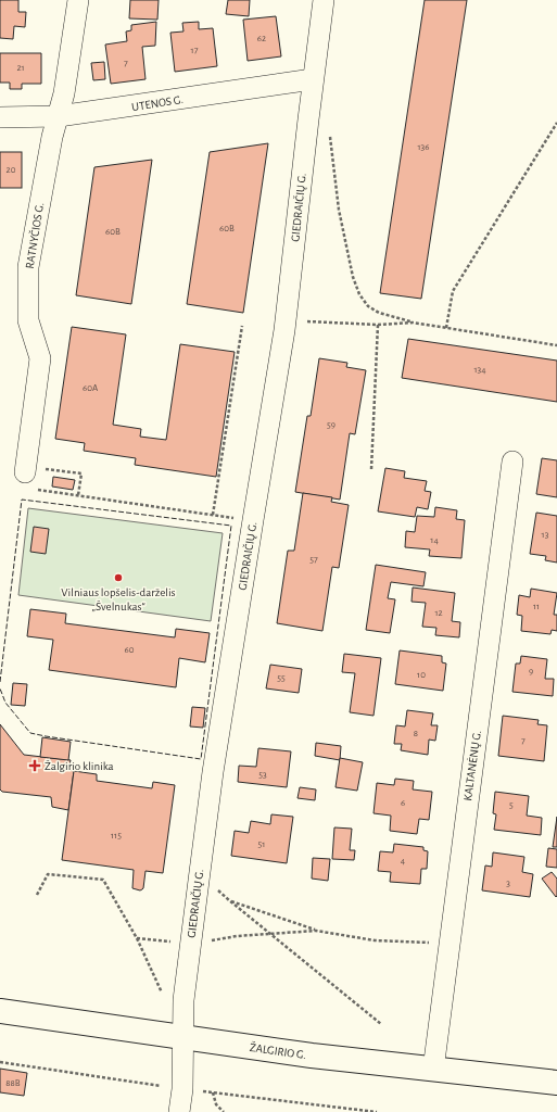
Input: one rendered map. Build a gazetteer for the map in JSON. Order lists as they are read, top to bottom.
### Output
{
  "streets": {
    "main road": ["ŽALGIRIO G."],
    "street": [
      "UTENOS G.",
      "GIEDRAIČIŲ G.",
      "RATNYČIOS G.",
      "KALTANĖNŲ G."
    ]
  },
  "crossings": [
    ["UTENOS G.", "GIEDRAIČIŲ G."],
    ["UTENOS G.", "RATNYČIOS G."],
    ["GIEDRAIČIŲ G.", "ŽALGIRIO G."],
    ["KALTANĖNŲ G.", "ŽALGIRIO G."]
  ],
  "places": {
    "other": ["Vilniaus lopšelis-darželis „Švelnukas“"],
    "health": ["Žalgirio klinika"]
  },
  "house_numbers": [
    "62",
    "17",
    "7",
    "21",
    "136",
    "20",
    "60B",
    "60B",
    "134",
    "60A",
    "59",
    "13",
    "14",
    "57",
    "11",
    "12",
    "60",
    "9",
    "10",
    "55",
    "8",
    "7",
    "53",
    "6",
    "5",
    "115",
    "51",
    "4",
    "3",
    "88B"
  ]
}
